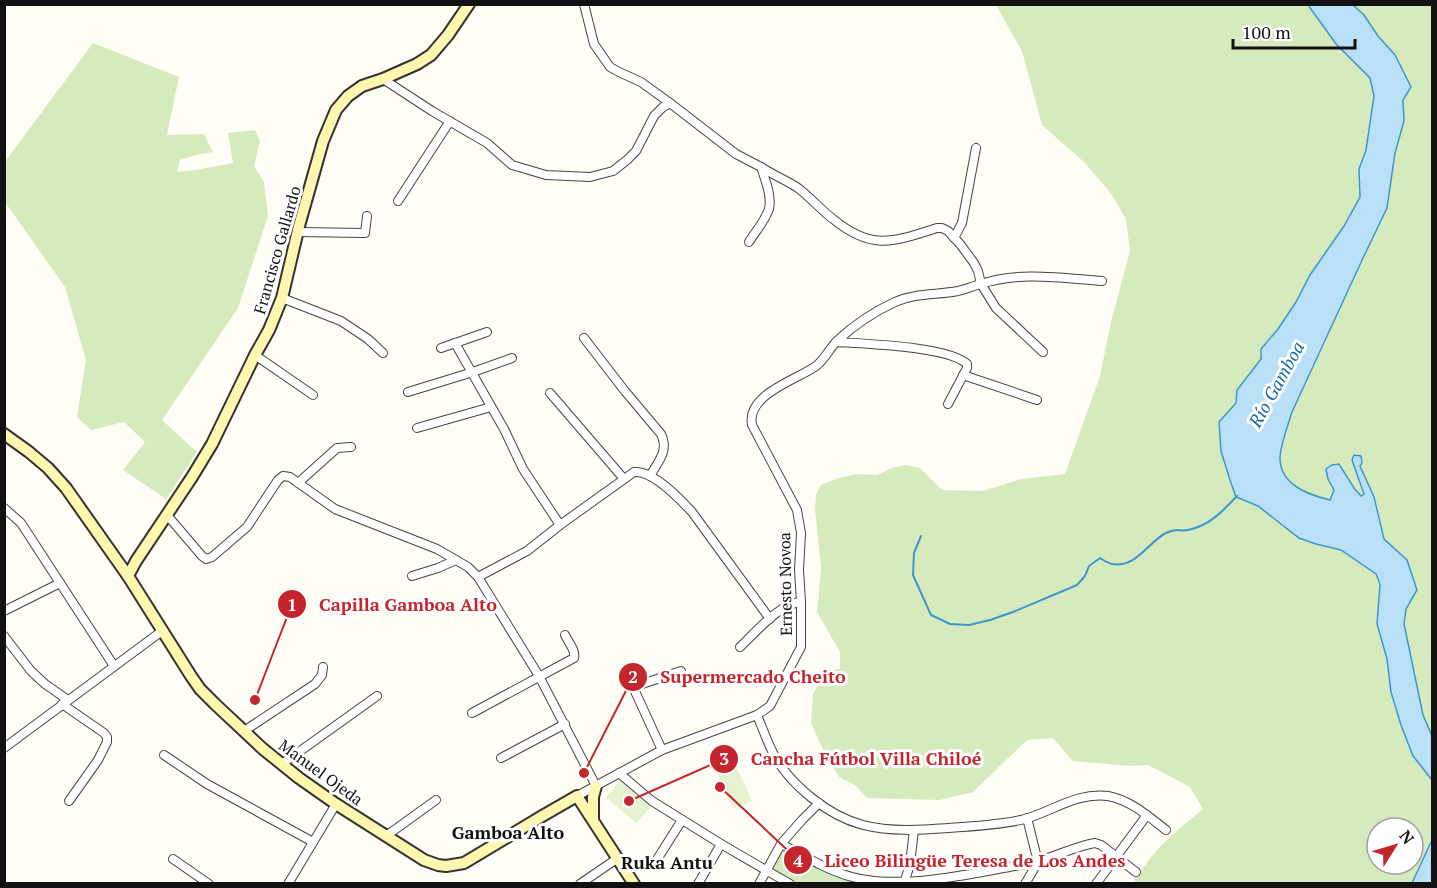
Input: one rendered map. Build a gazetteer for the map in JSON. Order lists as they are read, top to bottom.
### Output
{
  "streets": {
    "street": ["Francisco Gallardo", "Ernesto Novoa", "Manuel Ojeda"]
  },
  "crossings": [
    ["Francisco Gallardo", "Manuel Ojeda"],
    ["Ernesto Novoa", "Manuel Ojeda"]
  ],
  "districts": ["Gamboa Alto", "Ruka Antu"],
  "water": ["Río Gamboa"],
  "places": [
    "Capilla Gamboa Alto",
    "Supermercado Cheito",
    "Liceo Bilingüe Teresa de Los Andes",
    "Cancha Fútbol Villa Chiloé"
  ],
  "scale_bar": "100 m",
  "north": "top right"
}
